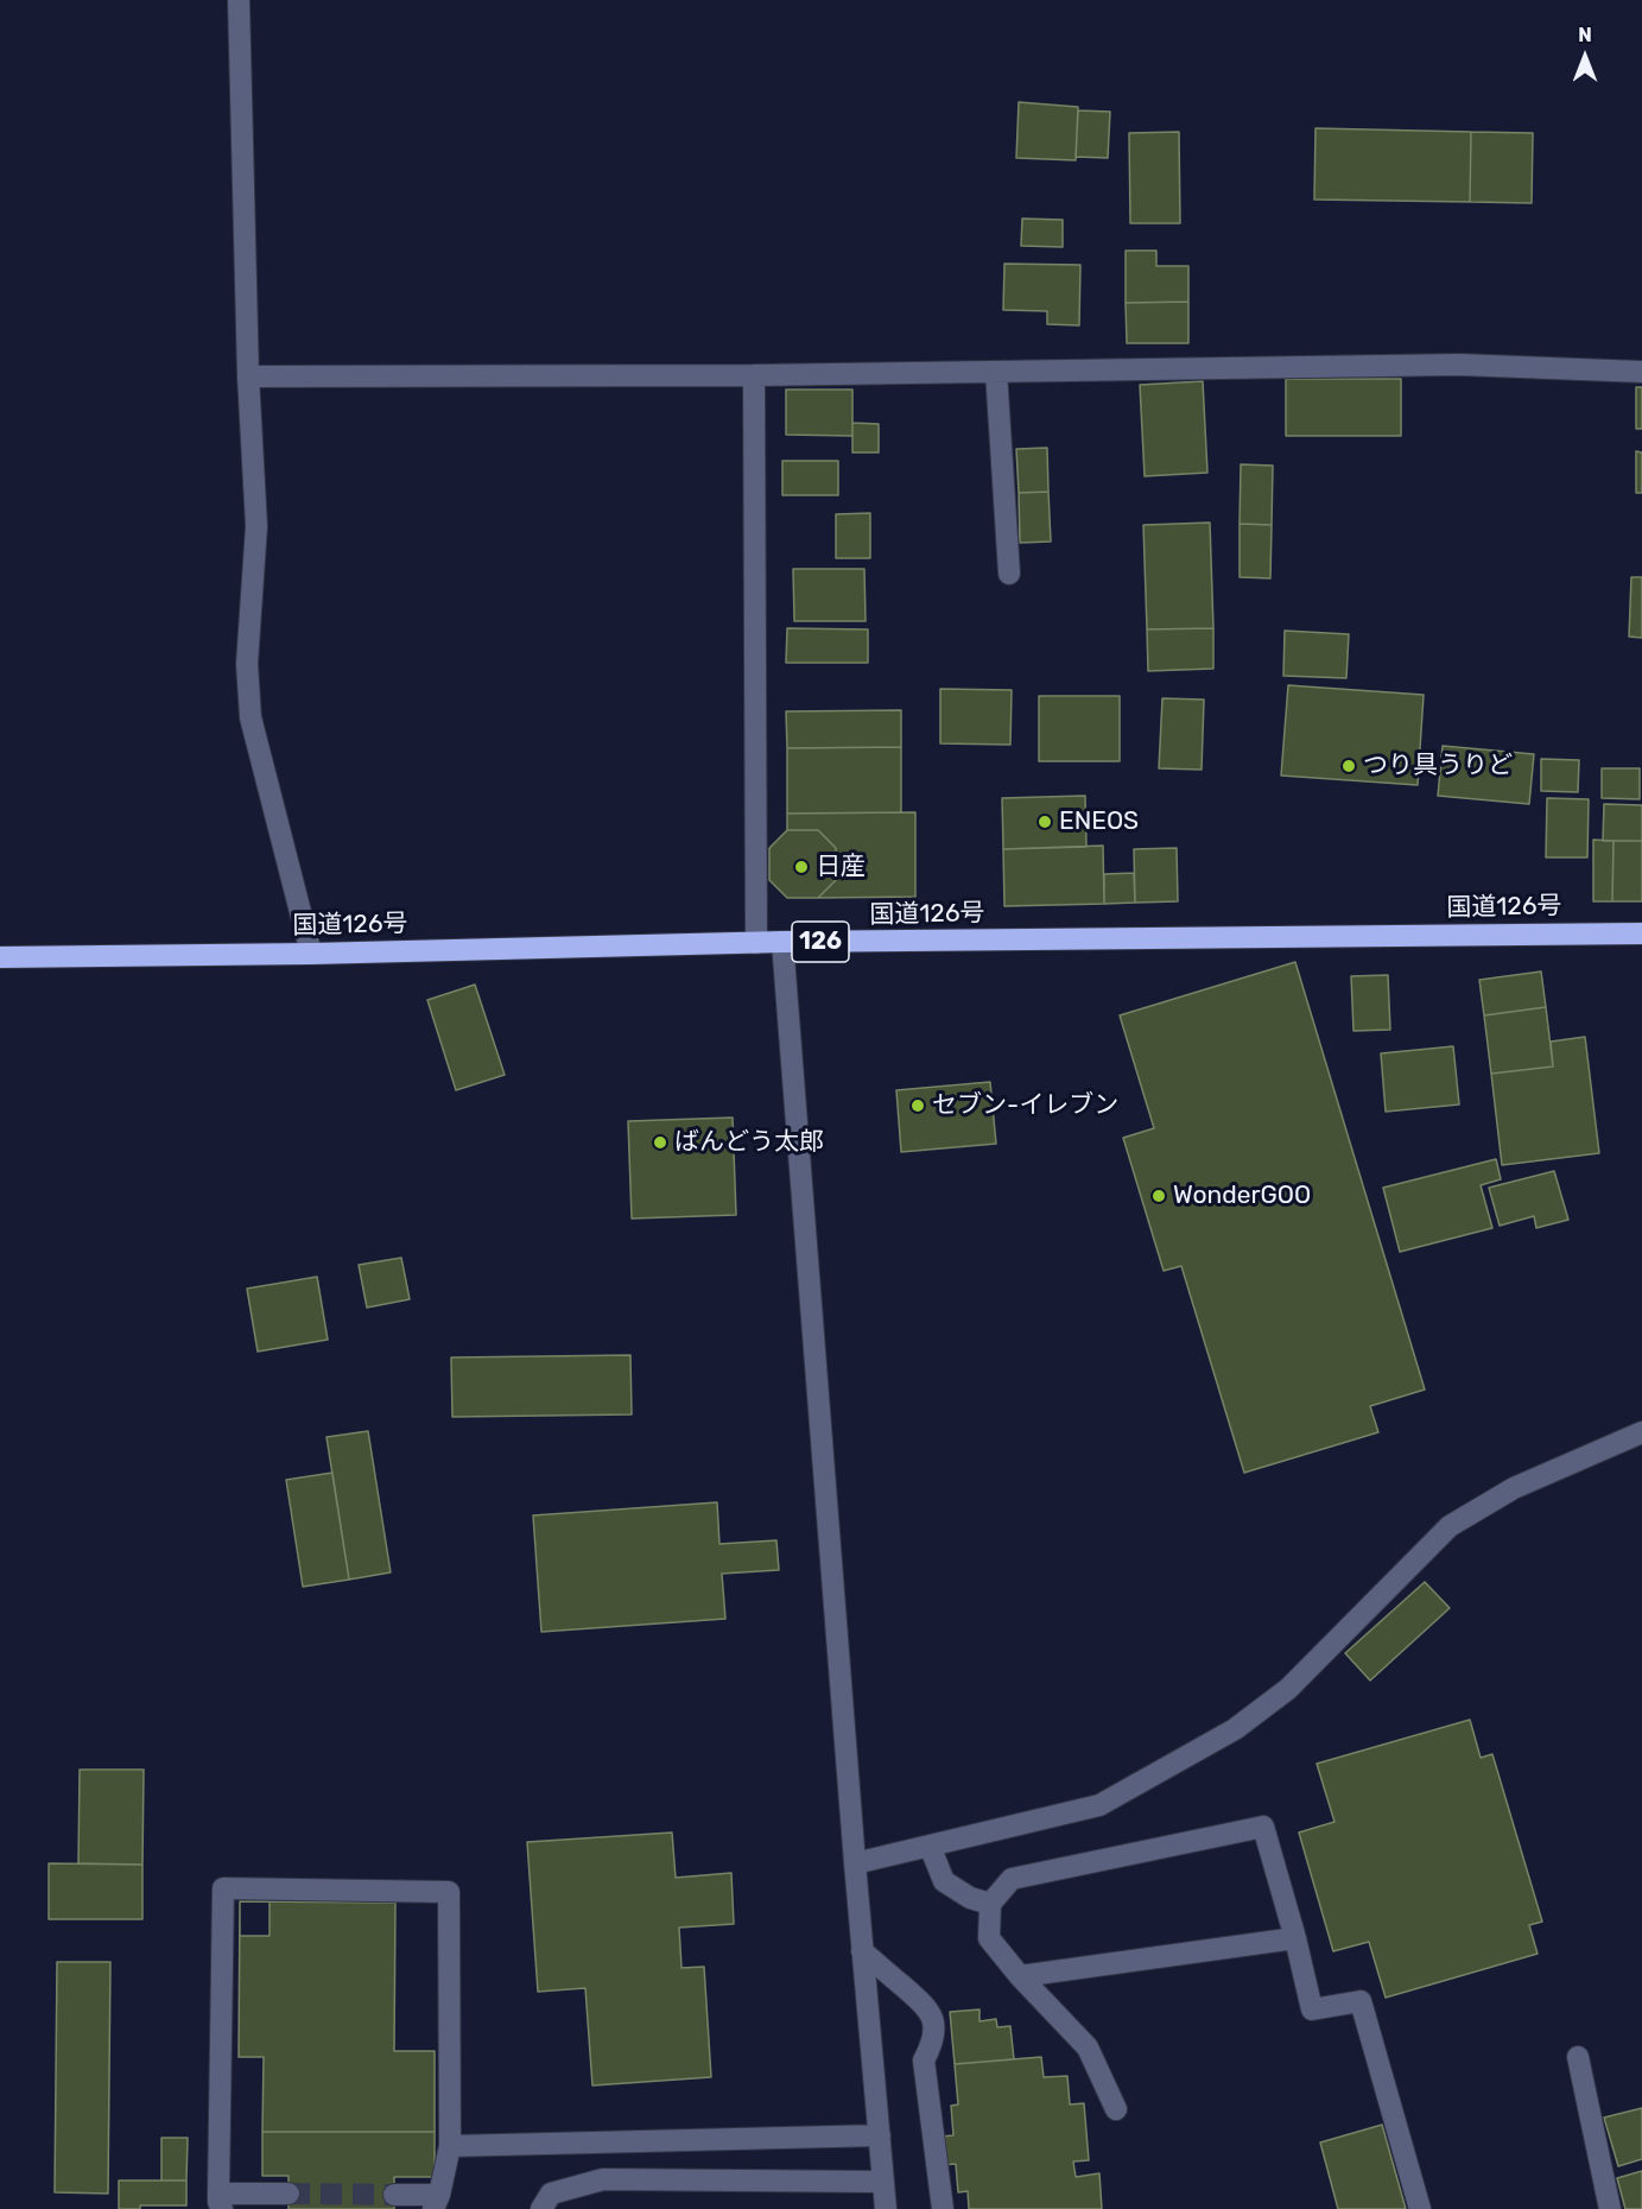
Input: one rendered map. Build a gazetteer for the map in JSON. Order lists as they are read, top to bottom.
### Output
{
  "streets": {
    "highway": ["国道126号", "126"]
  },
  "places": [
    "つり具うりど",
    "ENEOS",
    "日産",
    "セブン-イレブン",
    "ばんどう太郎",
    "WonderGOO"
  ],
  "north": "top"
}
